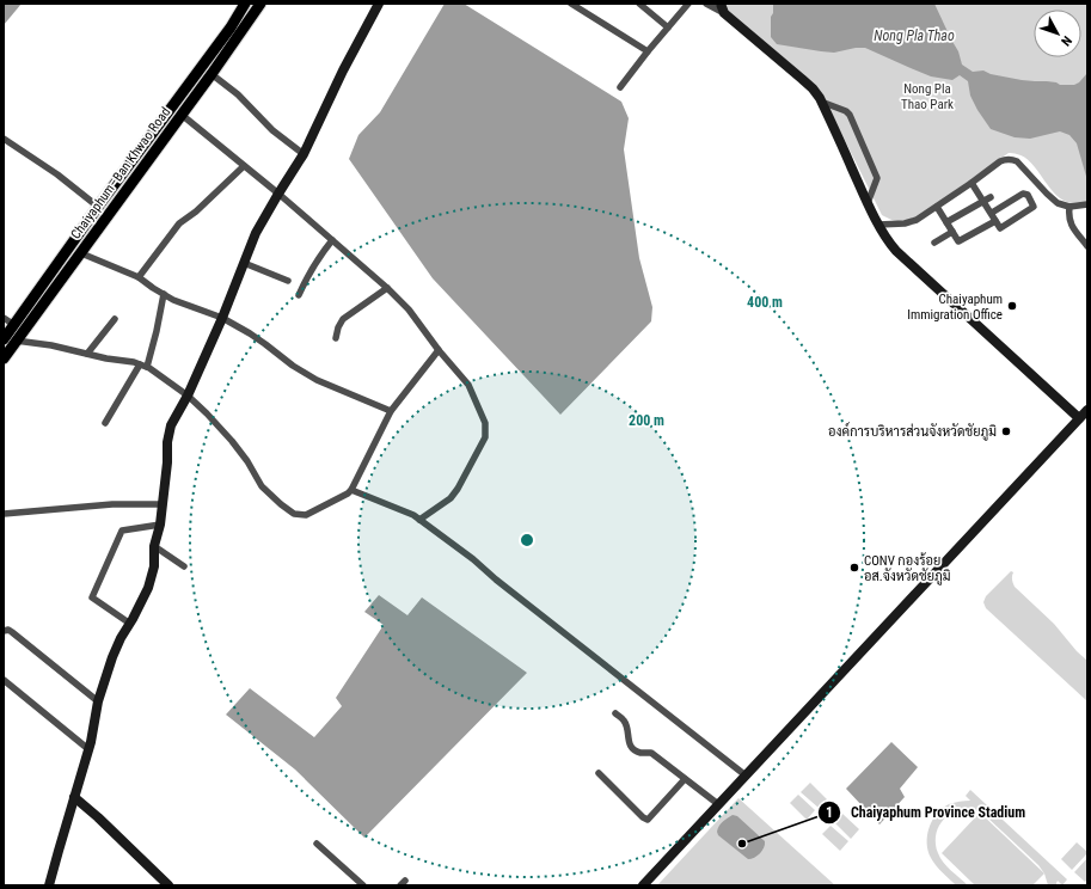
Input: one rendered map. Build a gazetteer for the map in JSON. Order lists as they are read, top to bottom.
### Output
{
  "streets": {
    "main road": ["Chaiyaphum–Ban Khwao Road"]
  },
  "water": ["Nong Pla Thao"],
  "parks": ["Nong Pla Thao Park"],
  "places": [
    "Chaiyaphum Immigration Office",
    "องค์การบริหารส่วนจังหวัดชัยภูมิ",
    "CONV กองร้อย อส.จังหวัดชัยภูมิ",
    "Chaiyaphum Province Stadium"
  ],
  "north": "bottom right",
  "rings": ["400 m", "200 m"]
}
